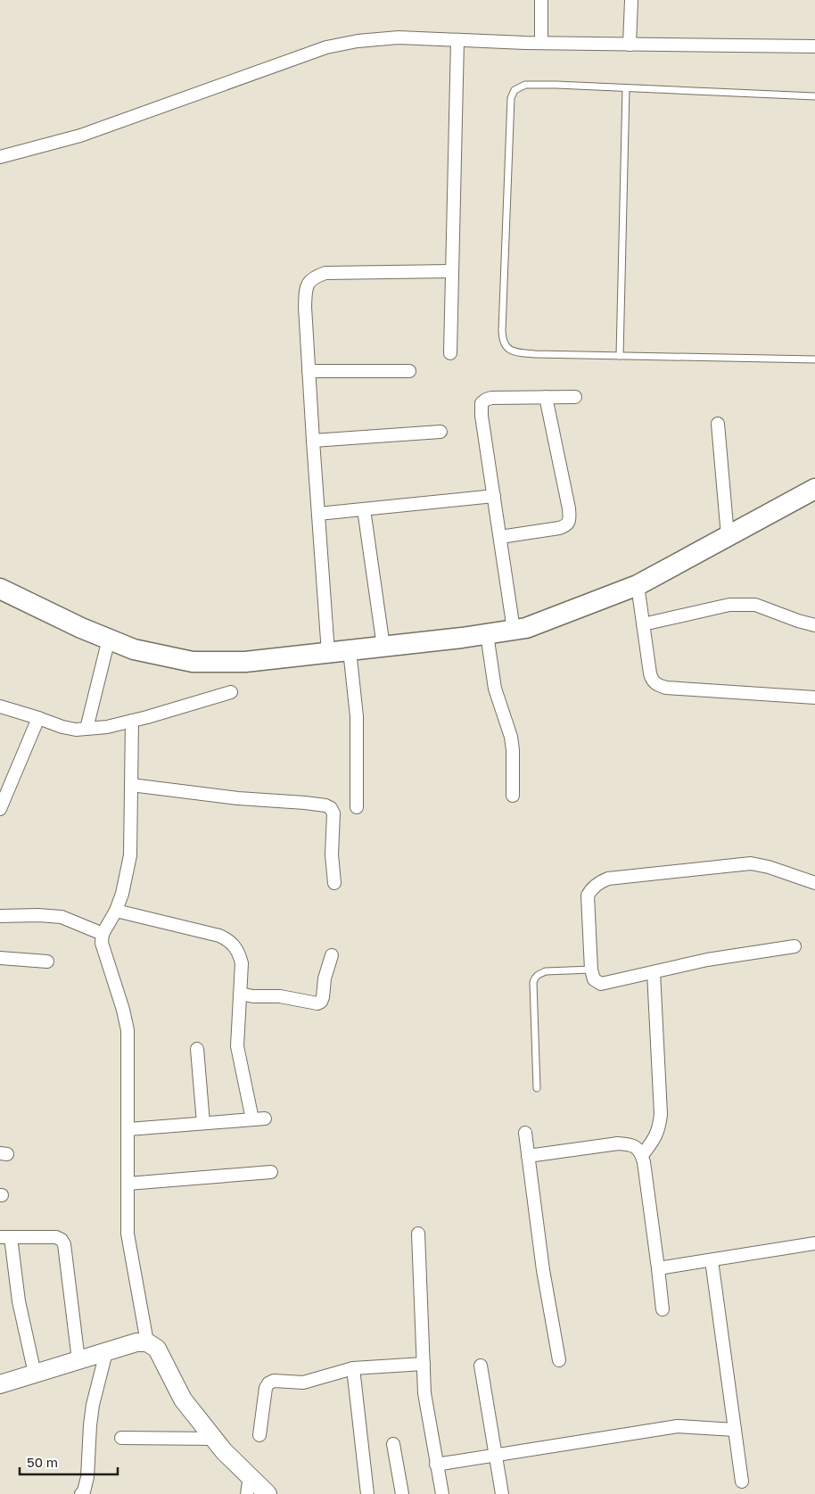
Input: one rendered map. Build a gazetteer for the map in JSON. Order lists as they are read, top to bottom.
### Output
{
  "scale_bar": "50 m"
}
